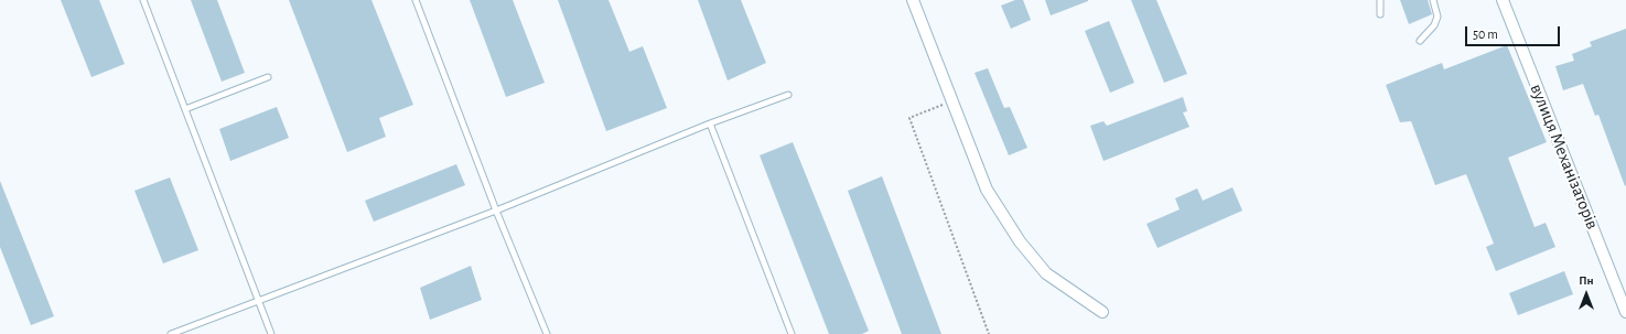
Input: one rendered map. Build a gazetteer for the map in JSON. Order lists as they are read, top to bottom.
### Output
{
  "streets": {
    "street": ["вулиця Механізаторів"]
  },
  "scale_bar": "50 m",
  "north": "top"
}
